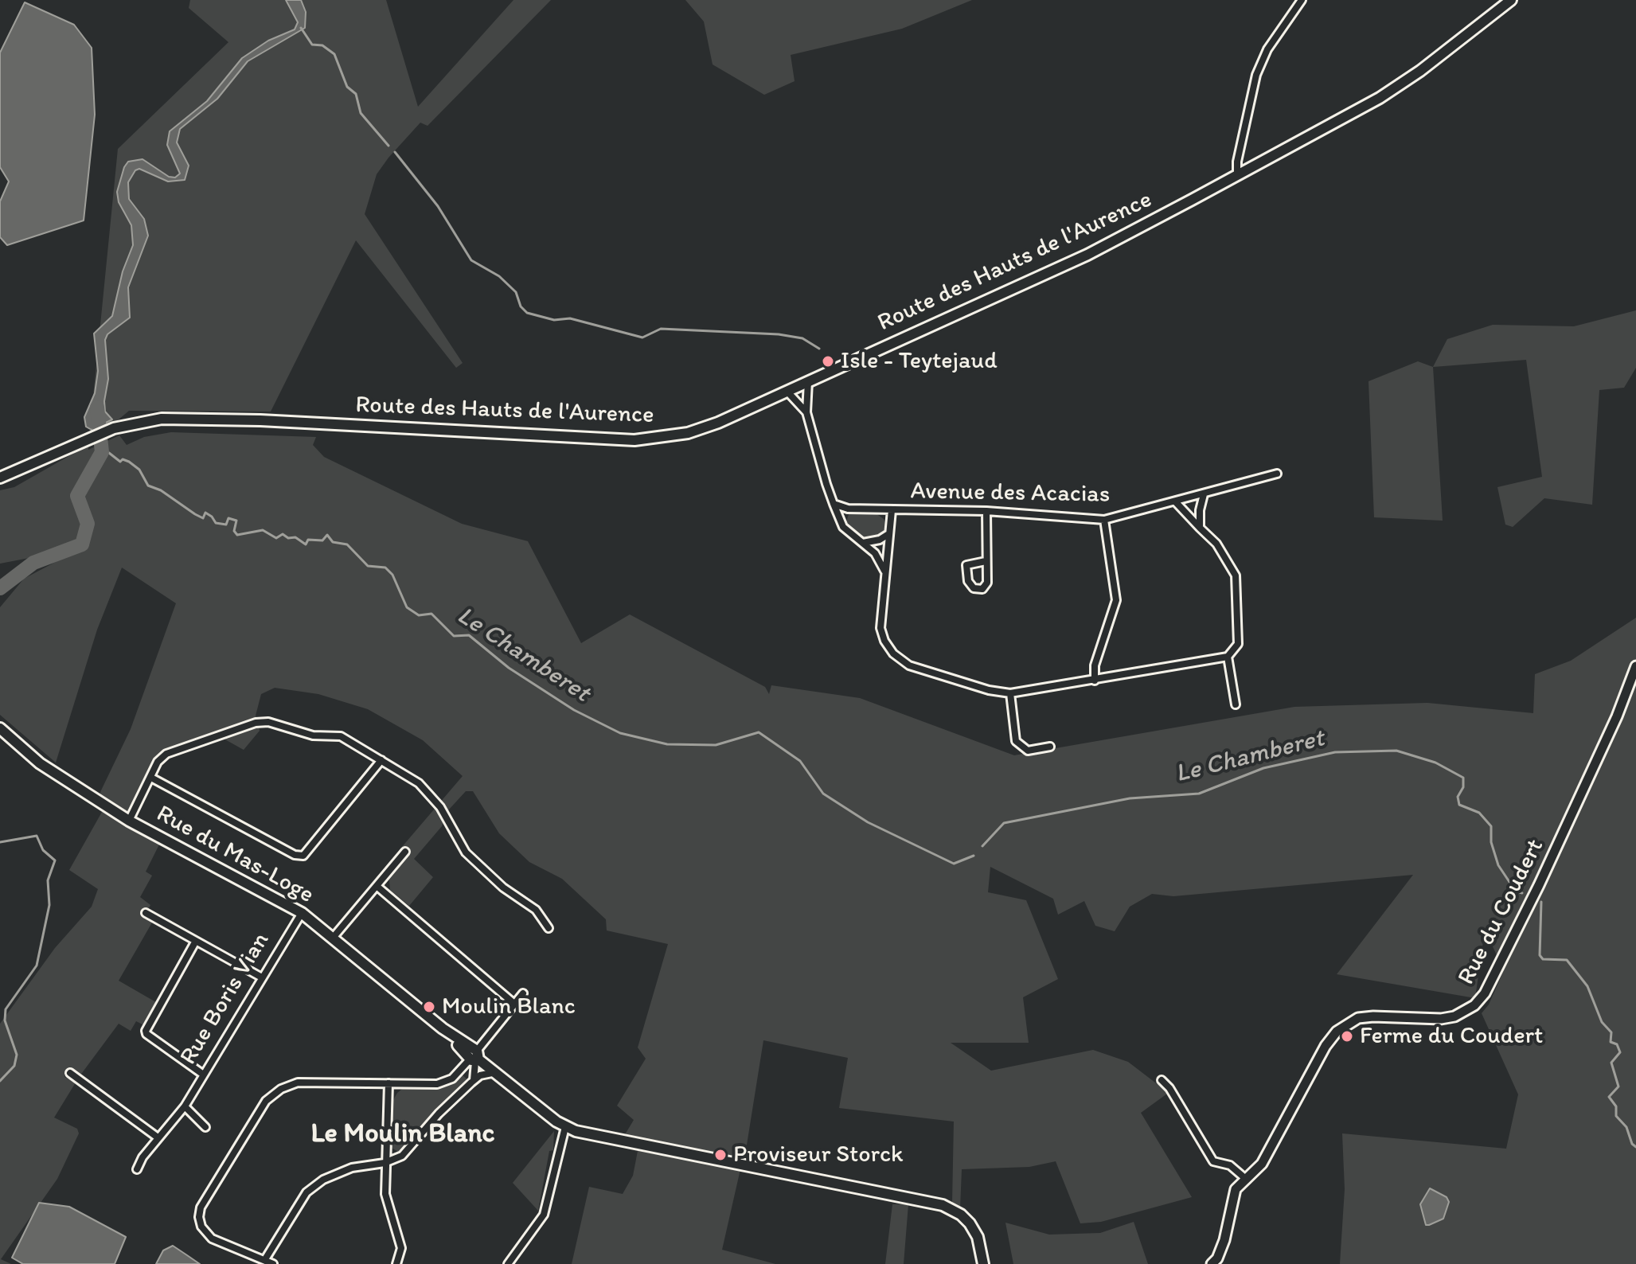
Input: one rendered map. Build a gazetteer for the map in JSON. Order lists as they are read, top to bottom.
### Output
{
  "streets": {
    "main road": ["Route des Hauts de l'Aurence", "Rue du Mas-Loge"],
    "street": ["Avenue des Acacias", "Rue du Coudert", "Rue Boris Vian"]
  },
  "crossings": [
    ["Rue du Mas-Loge", "Rue Boris Vian"]
  ],
  "districts": ["Le Moulin Blanc"],
  "water": ["Le Chamberet"],
  "places": [
    "Isle - Teytejaud",
    "Moulin Blanc",
    "Ferme du Coudert",
    "Proviseur Storck"
  ]
}
